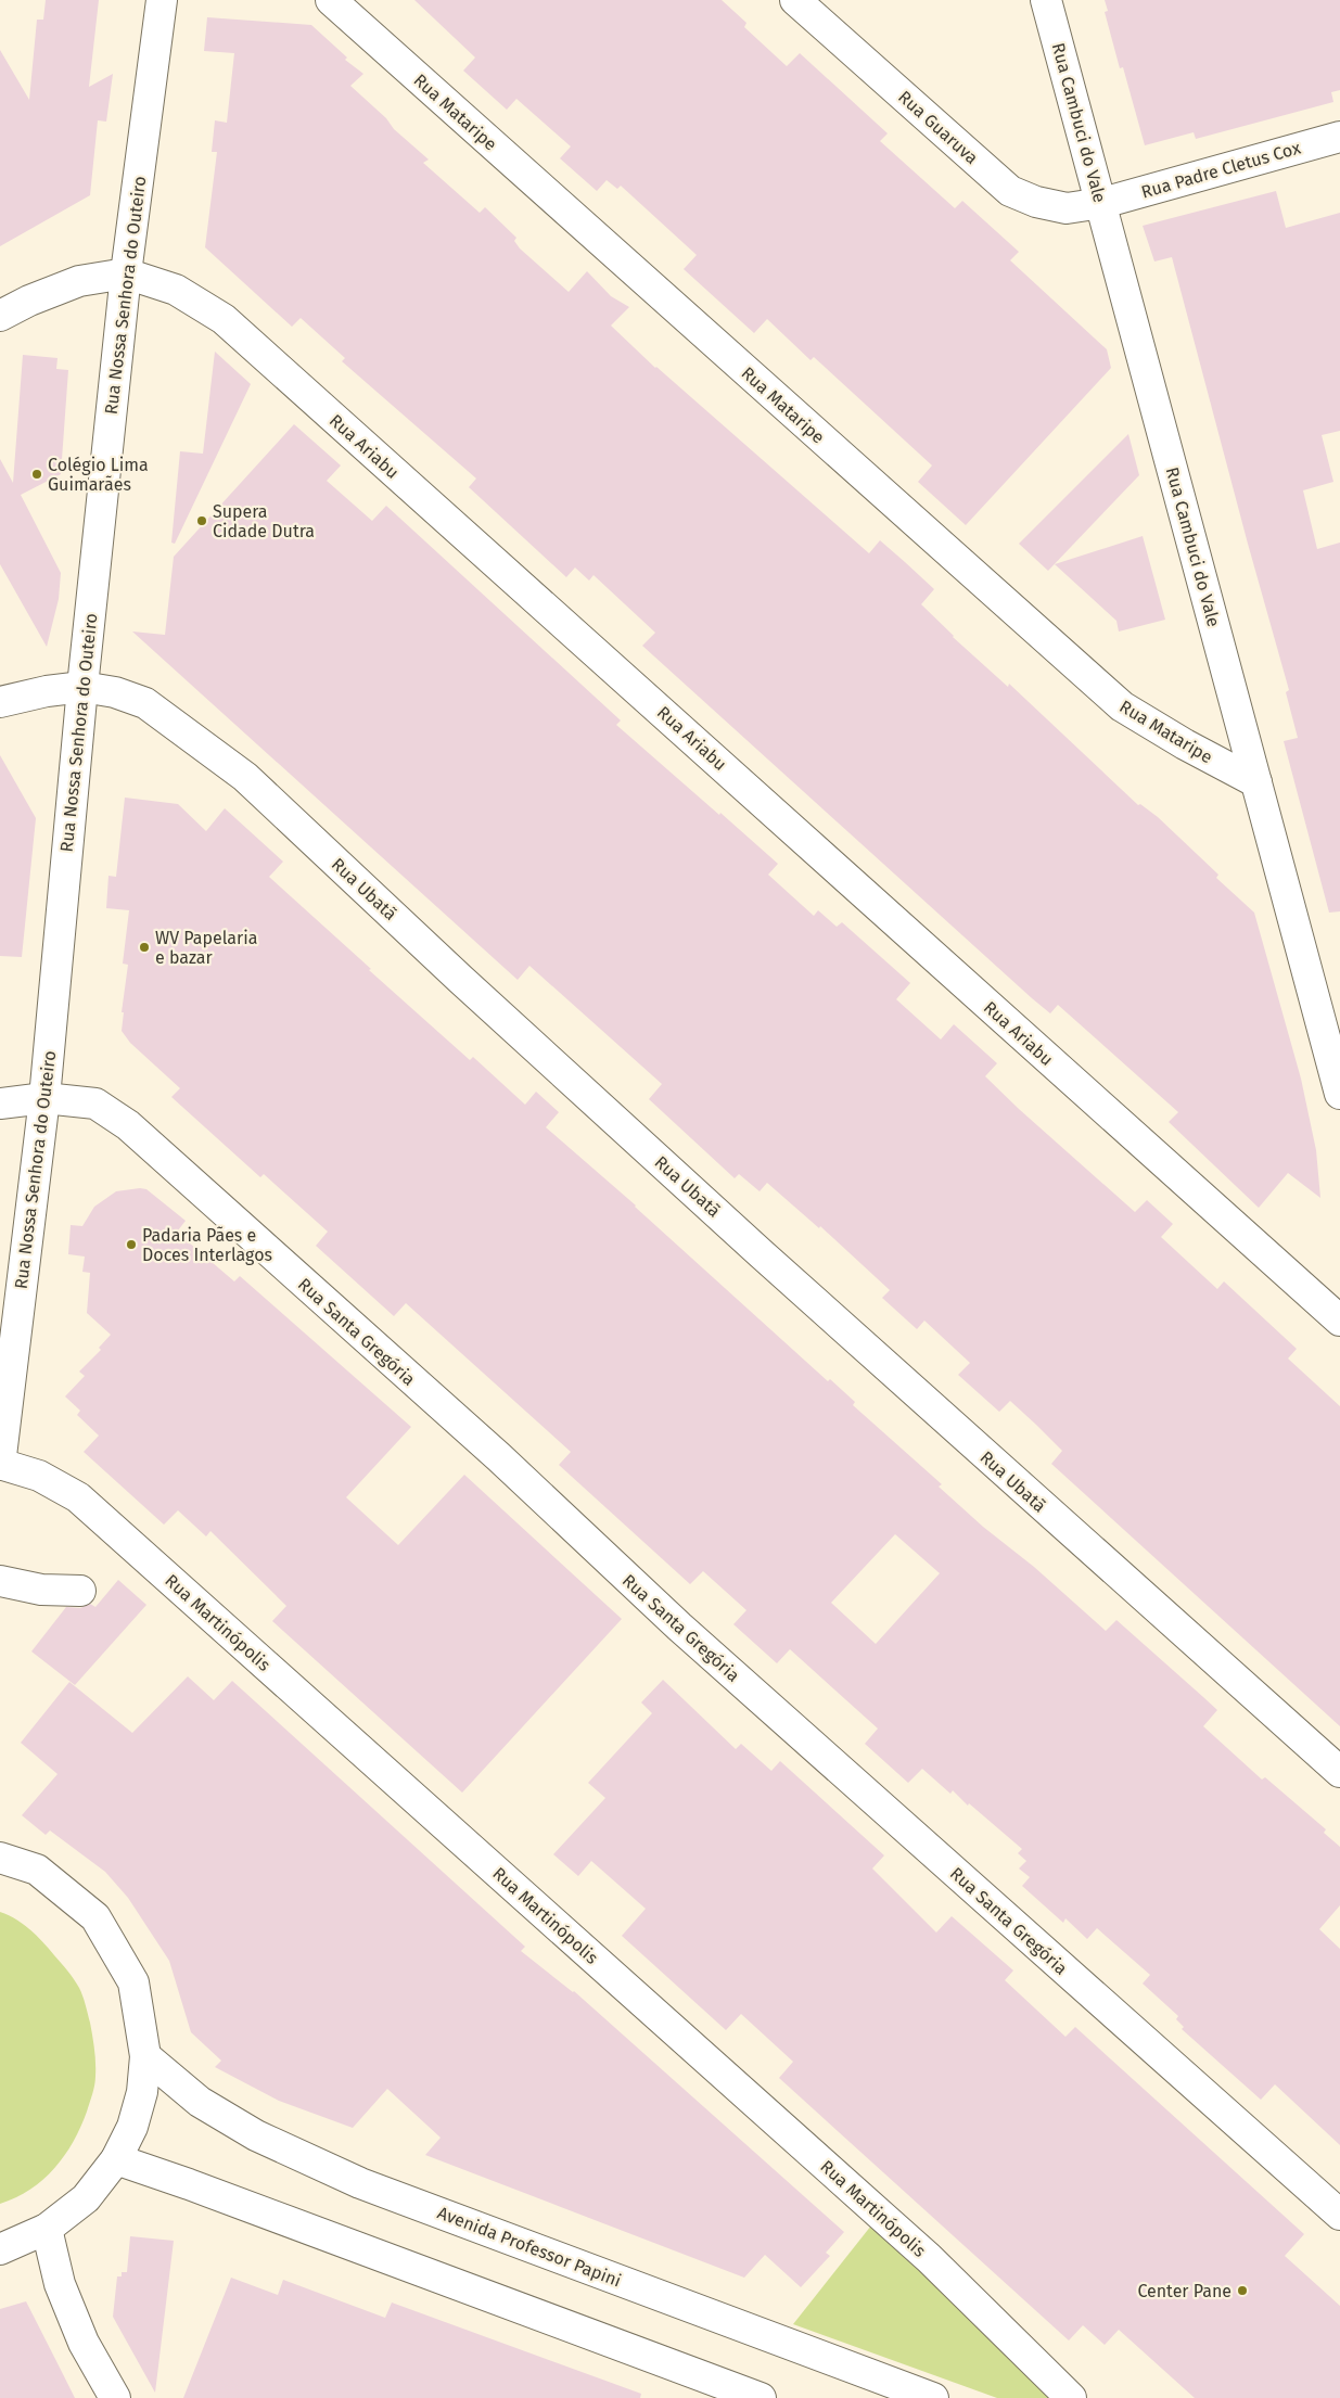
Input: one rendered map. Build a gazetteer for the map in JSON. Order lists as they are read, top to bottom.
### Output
{
  "streets": {
    "street": [
      "Rua Mataripe",
      "Rua Cambuci do Vale",
      "Rua Guaruva",
      "Rua Padre Cletus Cox",
      "Rua Nossa Senhora do Outeiro",
      "Rua Ariabu",
      "Rua Ubatã",
      "Rua Santa Gregória",
      "Rua Martinópolis",
      "Avenida Professor Papini"
    ]
  },
  "crossings": [
    ["Rua Mataripe", "Rua Cambuci do Vale"],
    ["Rua Cambuci do Vale", "Rua Guaruva"],
    ["Rua Cambuci do Vale", "Rua Padre Cletus Cox"],
    ["Rua Guaruva", "Rua Padre Cletus Cox"],
    ["Rua Nossa Senhora do Outeiro", "Rua Ariabu"],
    ["Rua Nossa Senhora do Outeiro", "Rua Ubatã"],
    ["Rua Nossa Senhora do Outeiro", "Rua Santa Gregória"],
    ["Rua Nossa Senhora do Outeiro", "Rua Martinópolis"]
  ],
  "places": [
    "Colégio Lima Guimarães",
    "Supera Cidade Dutra",
    "WV Papelaria e bazar",
    "Padaria Pães e Doces Interlagos",
    "Center Pane"
  ]
}
